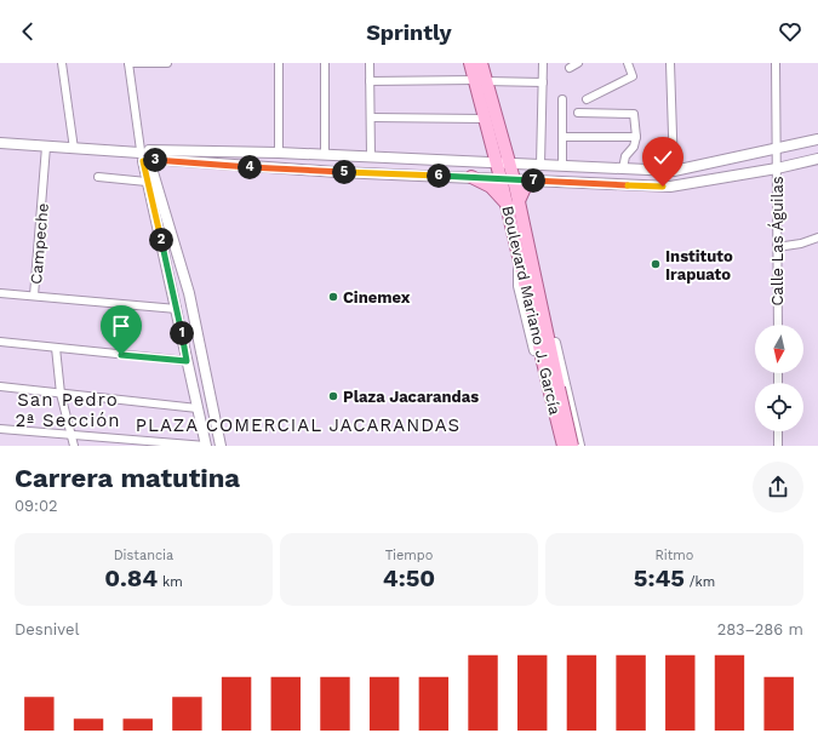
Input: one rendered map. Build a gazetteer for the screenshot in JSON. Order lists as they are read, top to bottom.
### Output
{
  "streets": {
    "main road": ["Boulevard Mariano J. García"],
    "street": ["Calle Las Águilas", "Campeche"]
  },
  "districts": ["San Pedro 2ª Sección", "PLAZA COMERCIAL JACARANDAS"],
  "places": ["Instituto Irapuato", "Cinemex", "Plaza Jacarandas"],
  "north": "bottom",
  "page": {
    "header": "Sprintly",
    "pins": [
      "3",
      "4",
      "5",
      "6",
      "7",
      "2",
      "1"
    ],
    "heading": ["Carrera matutina", "09:02"],
    "stats": [
      ["Distancia", "0.84 km"],
      ["Tiempo", "4:50"],
      ["Ritmo", "5:45 /km"]
    ],
    "chart": ["Desnivel", "283–286 m"]
  }
}
